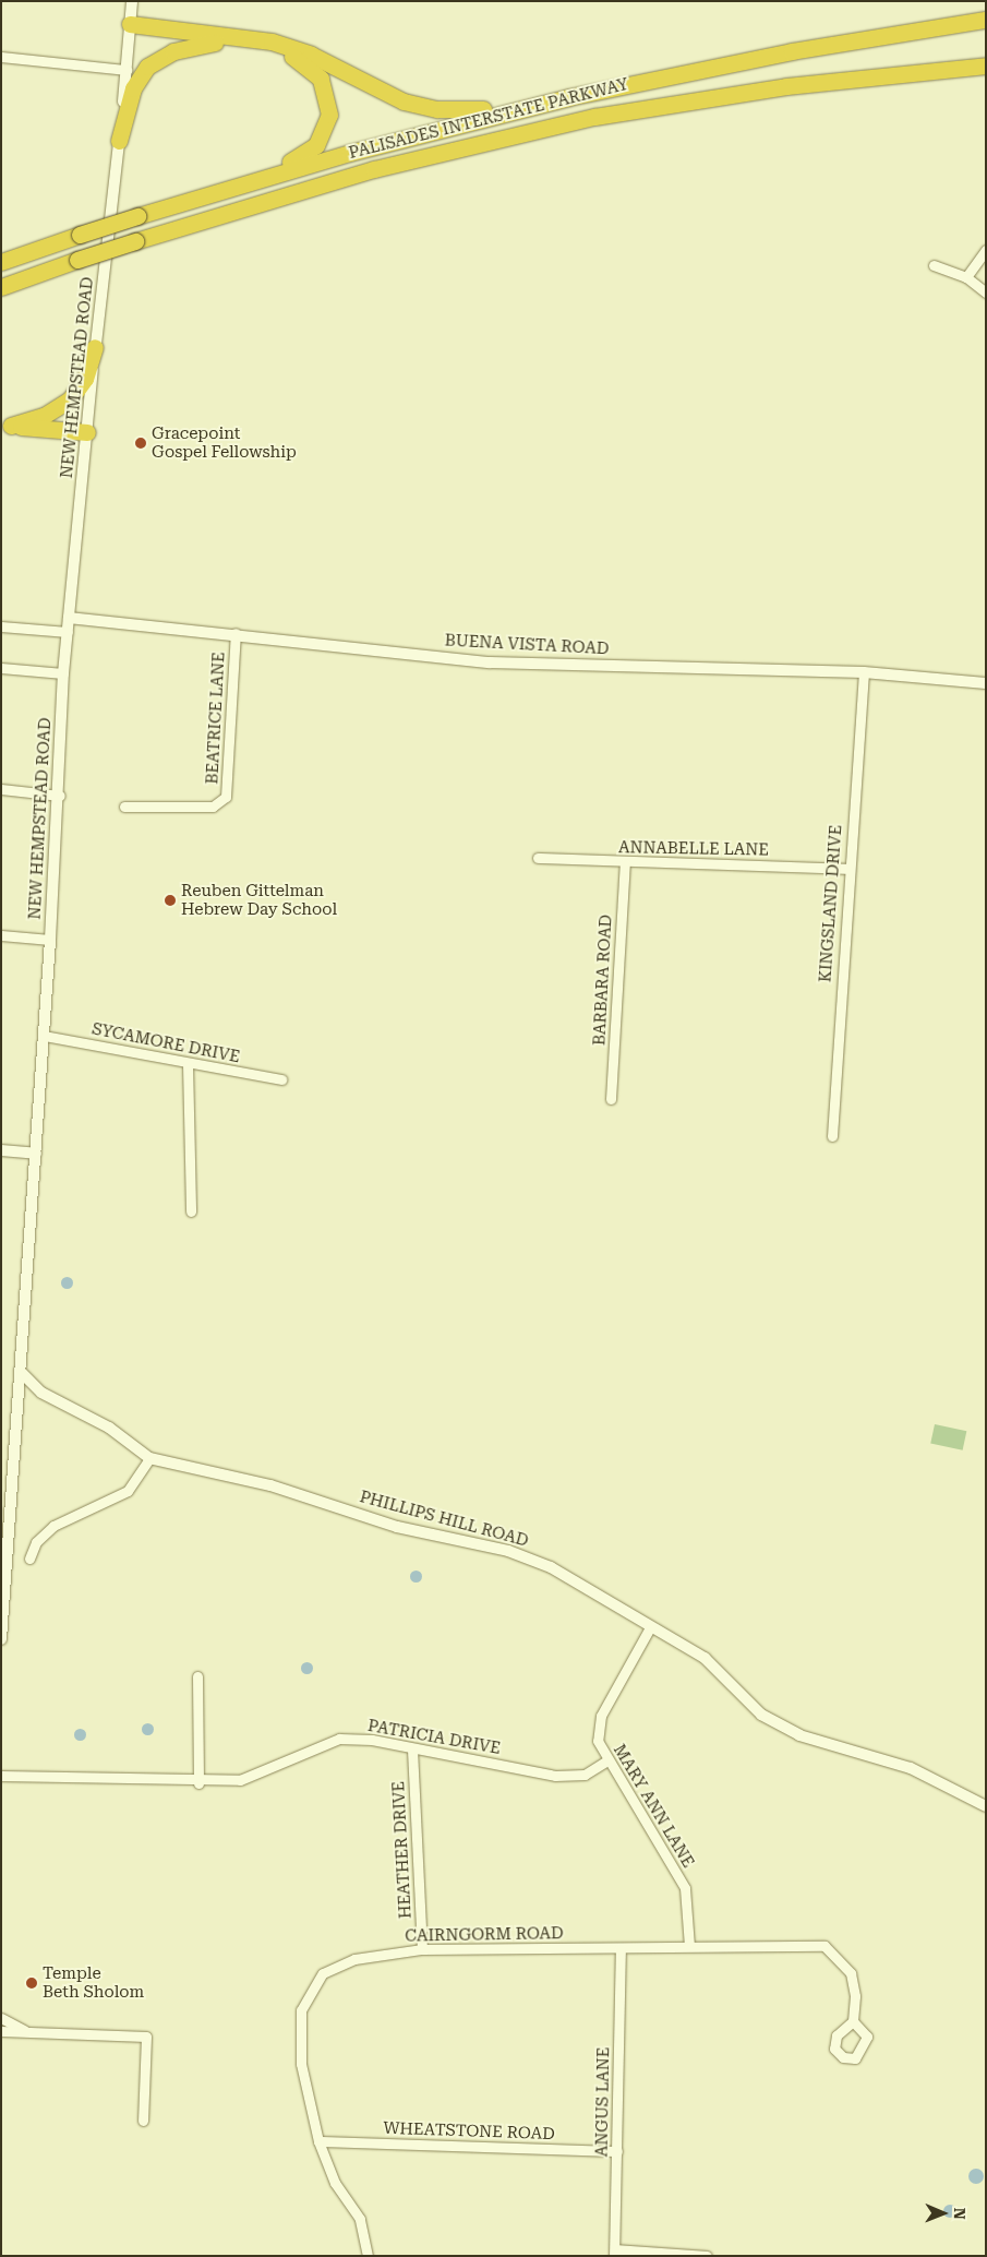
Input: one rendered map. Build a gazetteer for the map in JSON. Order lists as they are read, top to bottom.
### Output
{
  "streets": {
    "highway": ["PALISADES INTERSTATE PARKWAY"],
    "street": [
      "NEW HEMPSTEAD ROAD",
      "BUENA VISTA ROAD",
      "BEATRICE LANE",
      "ANNABELLE LANE",
      "KINGSLAND DRIVE",
      "BARBARA ROAD",
      "SYCAMORE DRIVE",
      "PHILLIPS HILL ROAD",
      "PATRICIA DRIVE",
      "MARY ANN LANE",
      "HEATHER DRIVE",
      "CAIRNGORM ROAD",
      "ANGUS LANE",
      "WHEATSTONE ROAD"
    ]
  },
  "crossings": [
    ["NEW HEMPSTEAD ROAD", "BUENA VISTA ROAD"],
    ["NEW HEMPSTEAD ROAD", "SYCAMORE DRIVE"],
    ["NEW HEMPSTEAD ROAD", "PHILLIPS HILL ROAD"],
    ["BUENA VISTA ROAD", "BEATRICE LANE"],
    ["BUENA VISTA ROAD", "KINGSLAND DRIVE"],
    ["ANNABELLE LANE", "KINGSLAND DRIVE"],
    ["ANNABELLE LANE", "BARBARA ROAD"],
    ["PHILLIPS HILL ROAD", "MARY ANN LANE"],
    ["PATRICIA DRIVE", "MARY ANN LANE"],
    ["PATRICIA DRIVE", "HEATHER DRIVE"],
    ["MARY ANN LANE", "CAIRNGORM ROAD"],
    ["HEATHER DRIVE", "CAIRNGORM ROAD"],
    ["CAIRNGORM ROAD", "ANGUS LANE"],
    ["CAIRNGORM ROAD", "WHEATSTONE ROAD"],
    ["ANGUS LANE", "WHEATSTONE ROAD"]
  ],
  "places": ["Gracepoint Gospel Fellowship", "Reuben Gittelman Hebrew Day School", "Temple Beth Sholom"],
  "north": "right"
}
